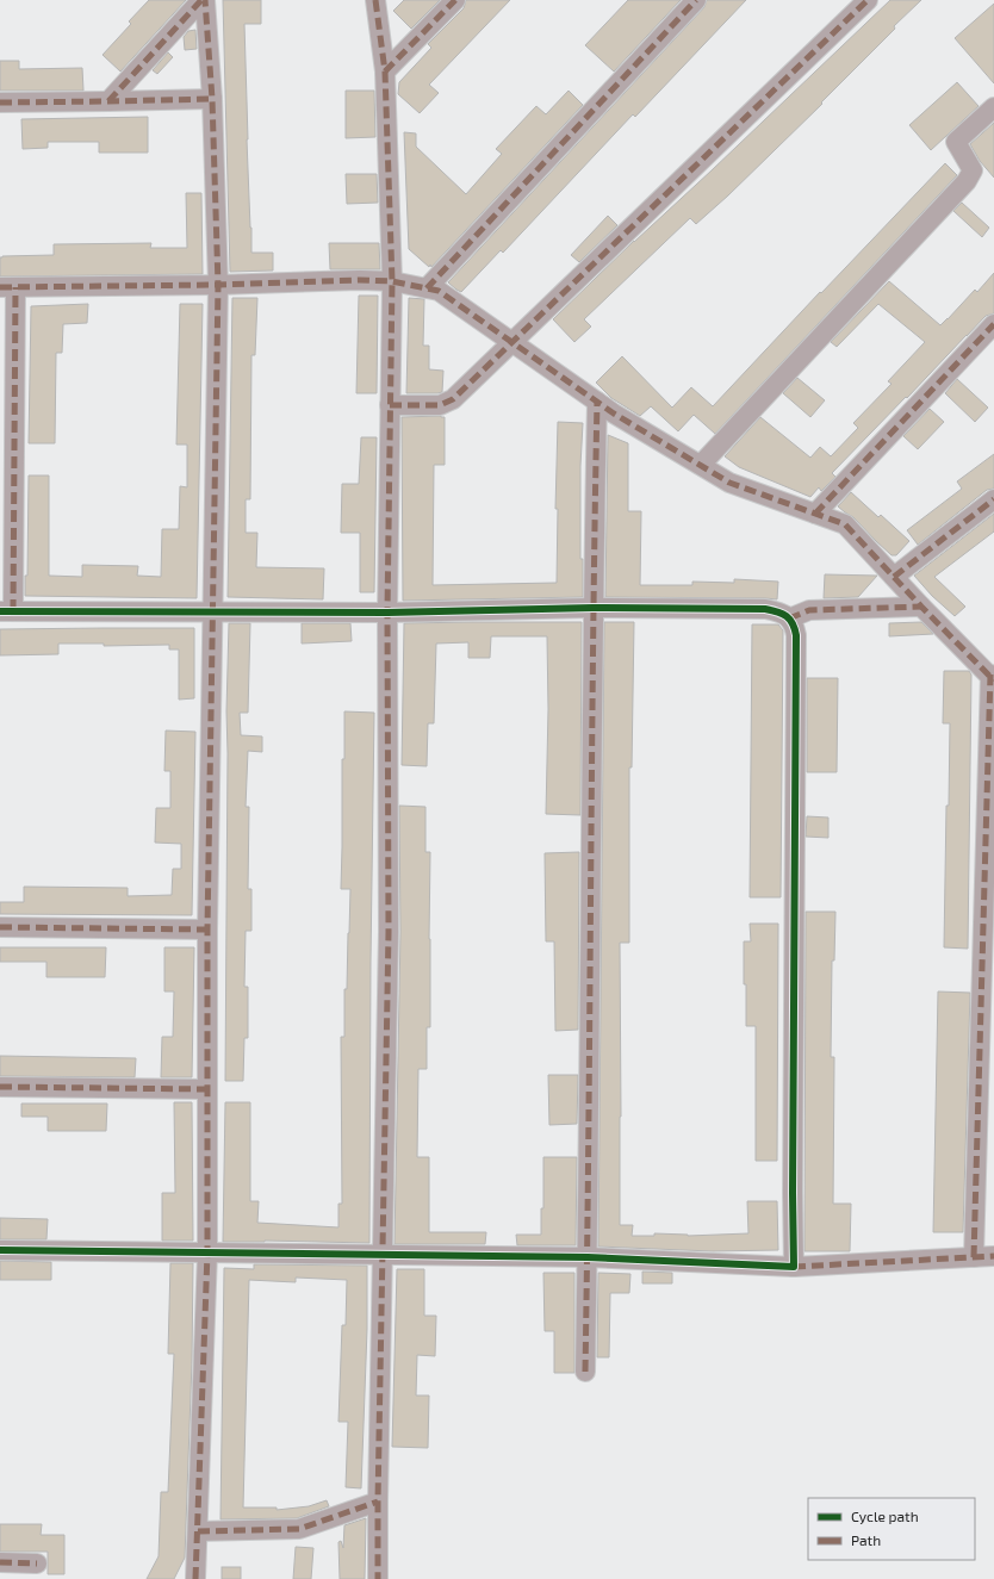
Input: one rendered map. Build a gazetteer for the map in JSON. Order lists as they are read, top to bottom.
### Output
{
  "legend": ["Cycle path", "Path"]
}
